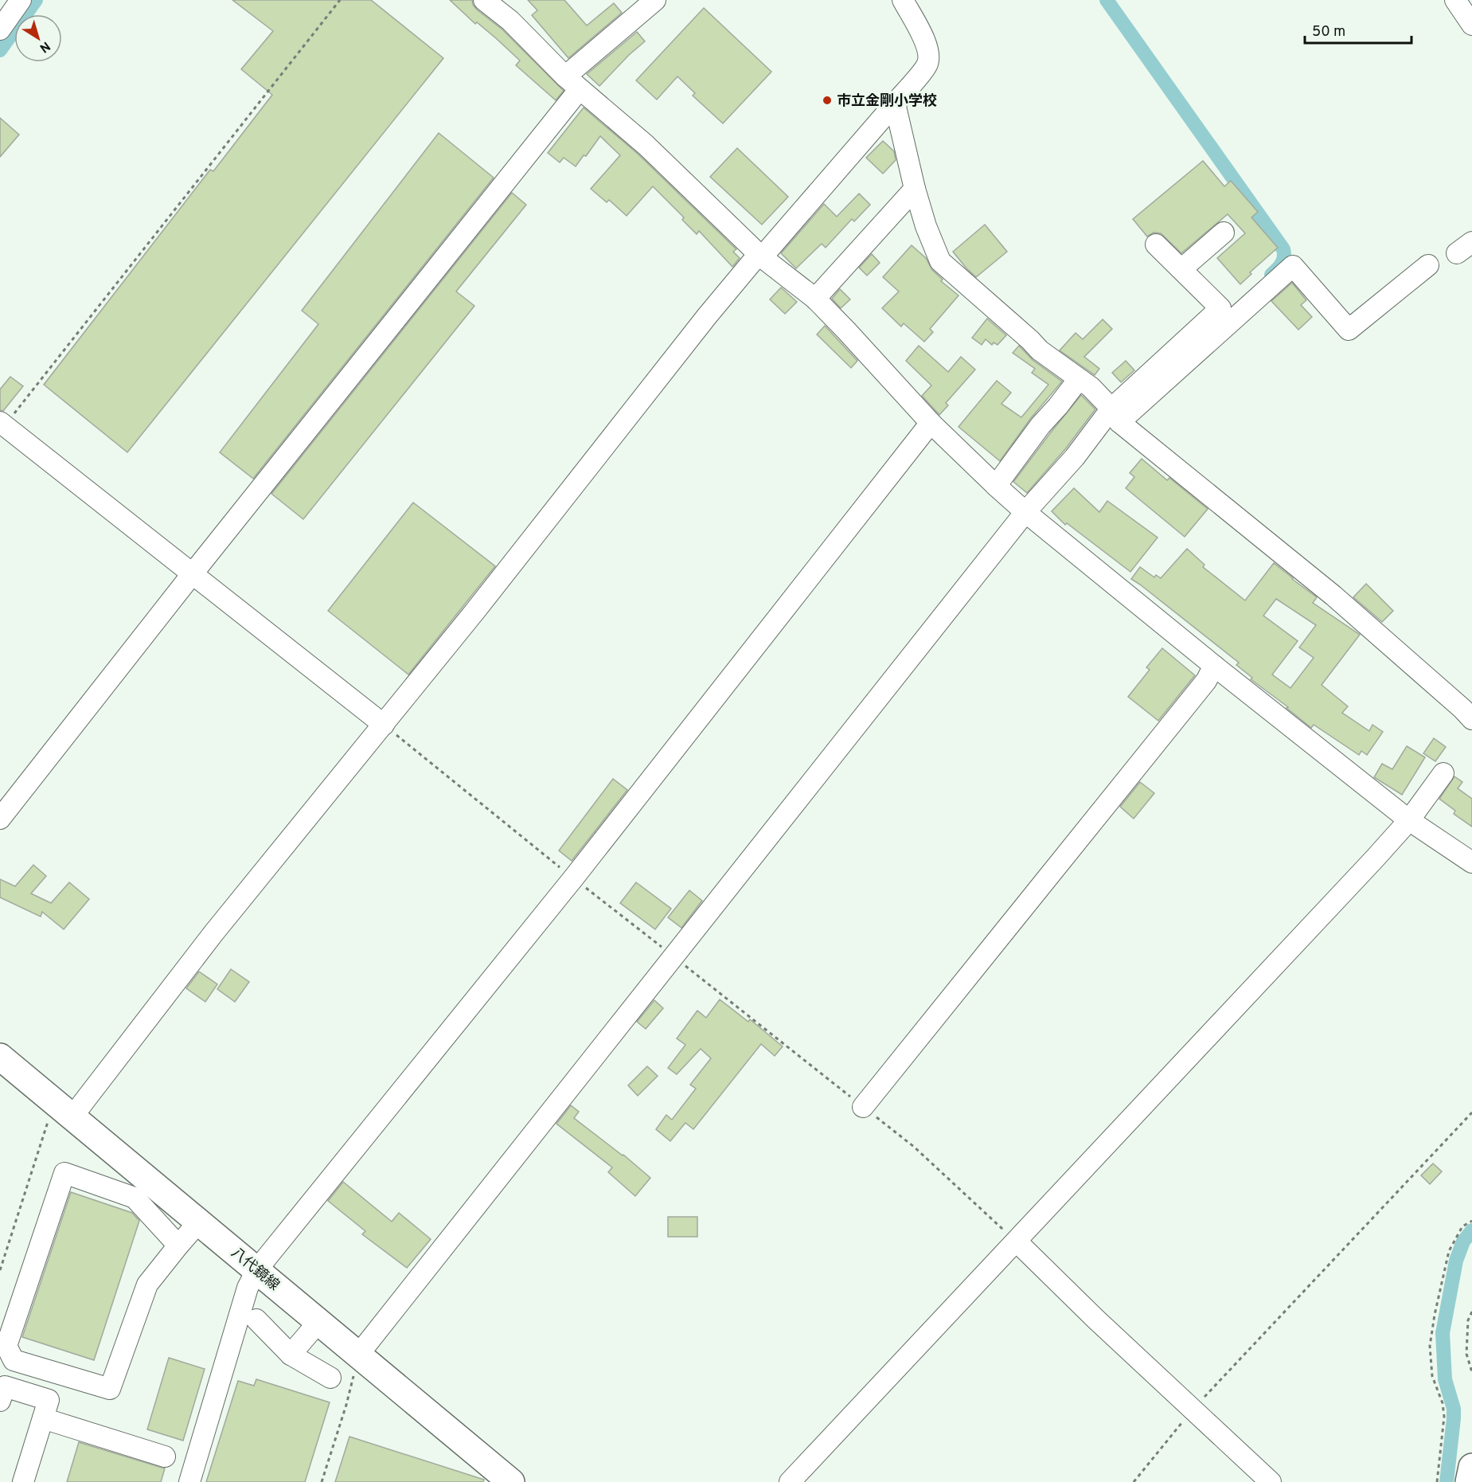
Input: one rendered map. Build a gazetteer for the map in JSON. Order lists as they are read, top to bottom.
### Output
{
  "streets": {
    "main road": ["八代鏡線"]
  },
  "places": ["市立金剛小学校"],
  "scale_bar": "50 m",
  "north": "bottom right"
}
